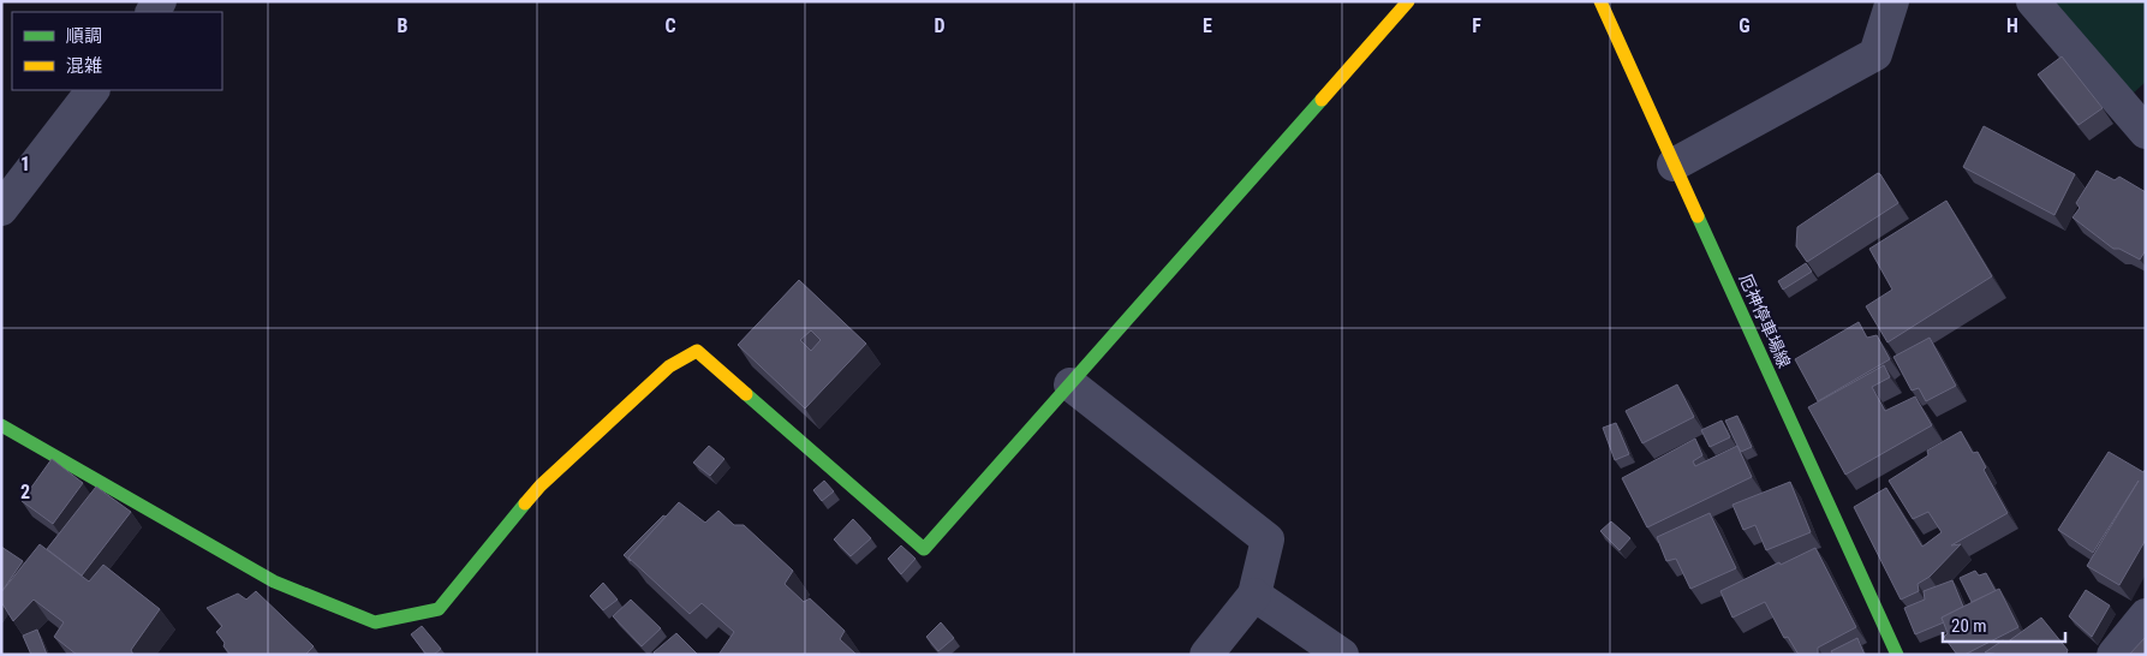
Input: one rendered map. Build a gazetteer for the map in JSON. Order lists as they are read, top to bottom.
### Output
{
  "streets": {
    "street": ["厄神停車場線"]
  },
  "legend": ["順調", "混雑"],
  "scale_bar": "20 m",
  "grid": {
    "columns": [
      "B",
      "C",
      "D",
      "E",
      "F",
      "G",
      "H"
    ],
    "rows": ["1", "2"]
  }
}
